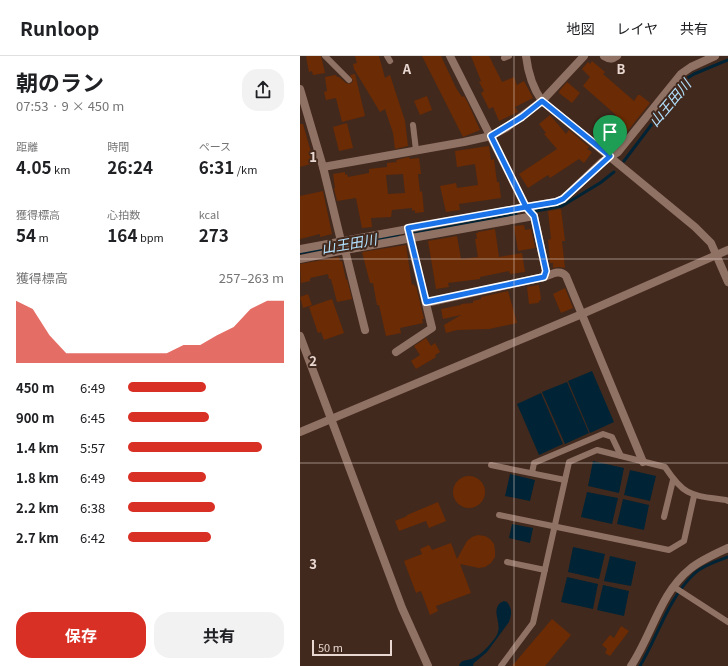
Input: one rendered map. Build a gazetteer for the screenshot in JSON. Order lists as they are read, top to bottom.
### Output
{
  "water": ["山王田川"],
  "scale_bar": "50 m",
  "page": {
    "header": "Runloop",
    "nav": ["地図", "レイヤ", "共有"],
    "heading": ["朝のラン", "07:53 · 9 × 450 m"],
    "stats": [
      ["距離", "4.05 km"],
      ["時間", "26:24"],
      ["ペース", "6:31 /km"],
      ["獲得標高", "54 m"],
      ["心拍数", "164 bpm"],
      ["kcal", "273"]
    ],
    "chart": ["獲得標高", "257–263 m"],
    "list": [
      {
        "name": "450 m",
        "note": "6:49"
      },
      {
        "name": "900 m",
        "note": "6:45"
      },
      {
        "name": "1.4 km",
        "note": "5:57"
      },
      {
        "name": "1.8 km",
        "note": "6:49"
      },
      {
        "name": "2.2 km",
        "note": "6:38"
      },
      {
        "name": "2.7 km",
        "note": "6:42"
      }
    ],
    "buttons": ["保存", "共有"],
    "scale": "50 m"
  },
  "grid": {
    "columns": ["A", "B"],
    "rows": ["1", "2", "3"]
  }
}
